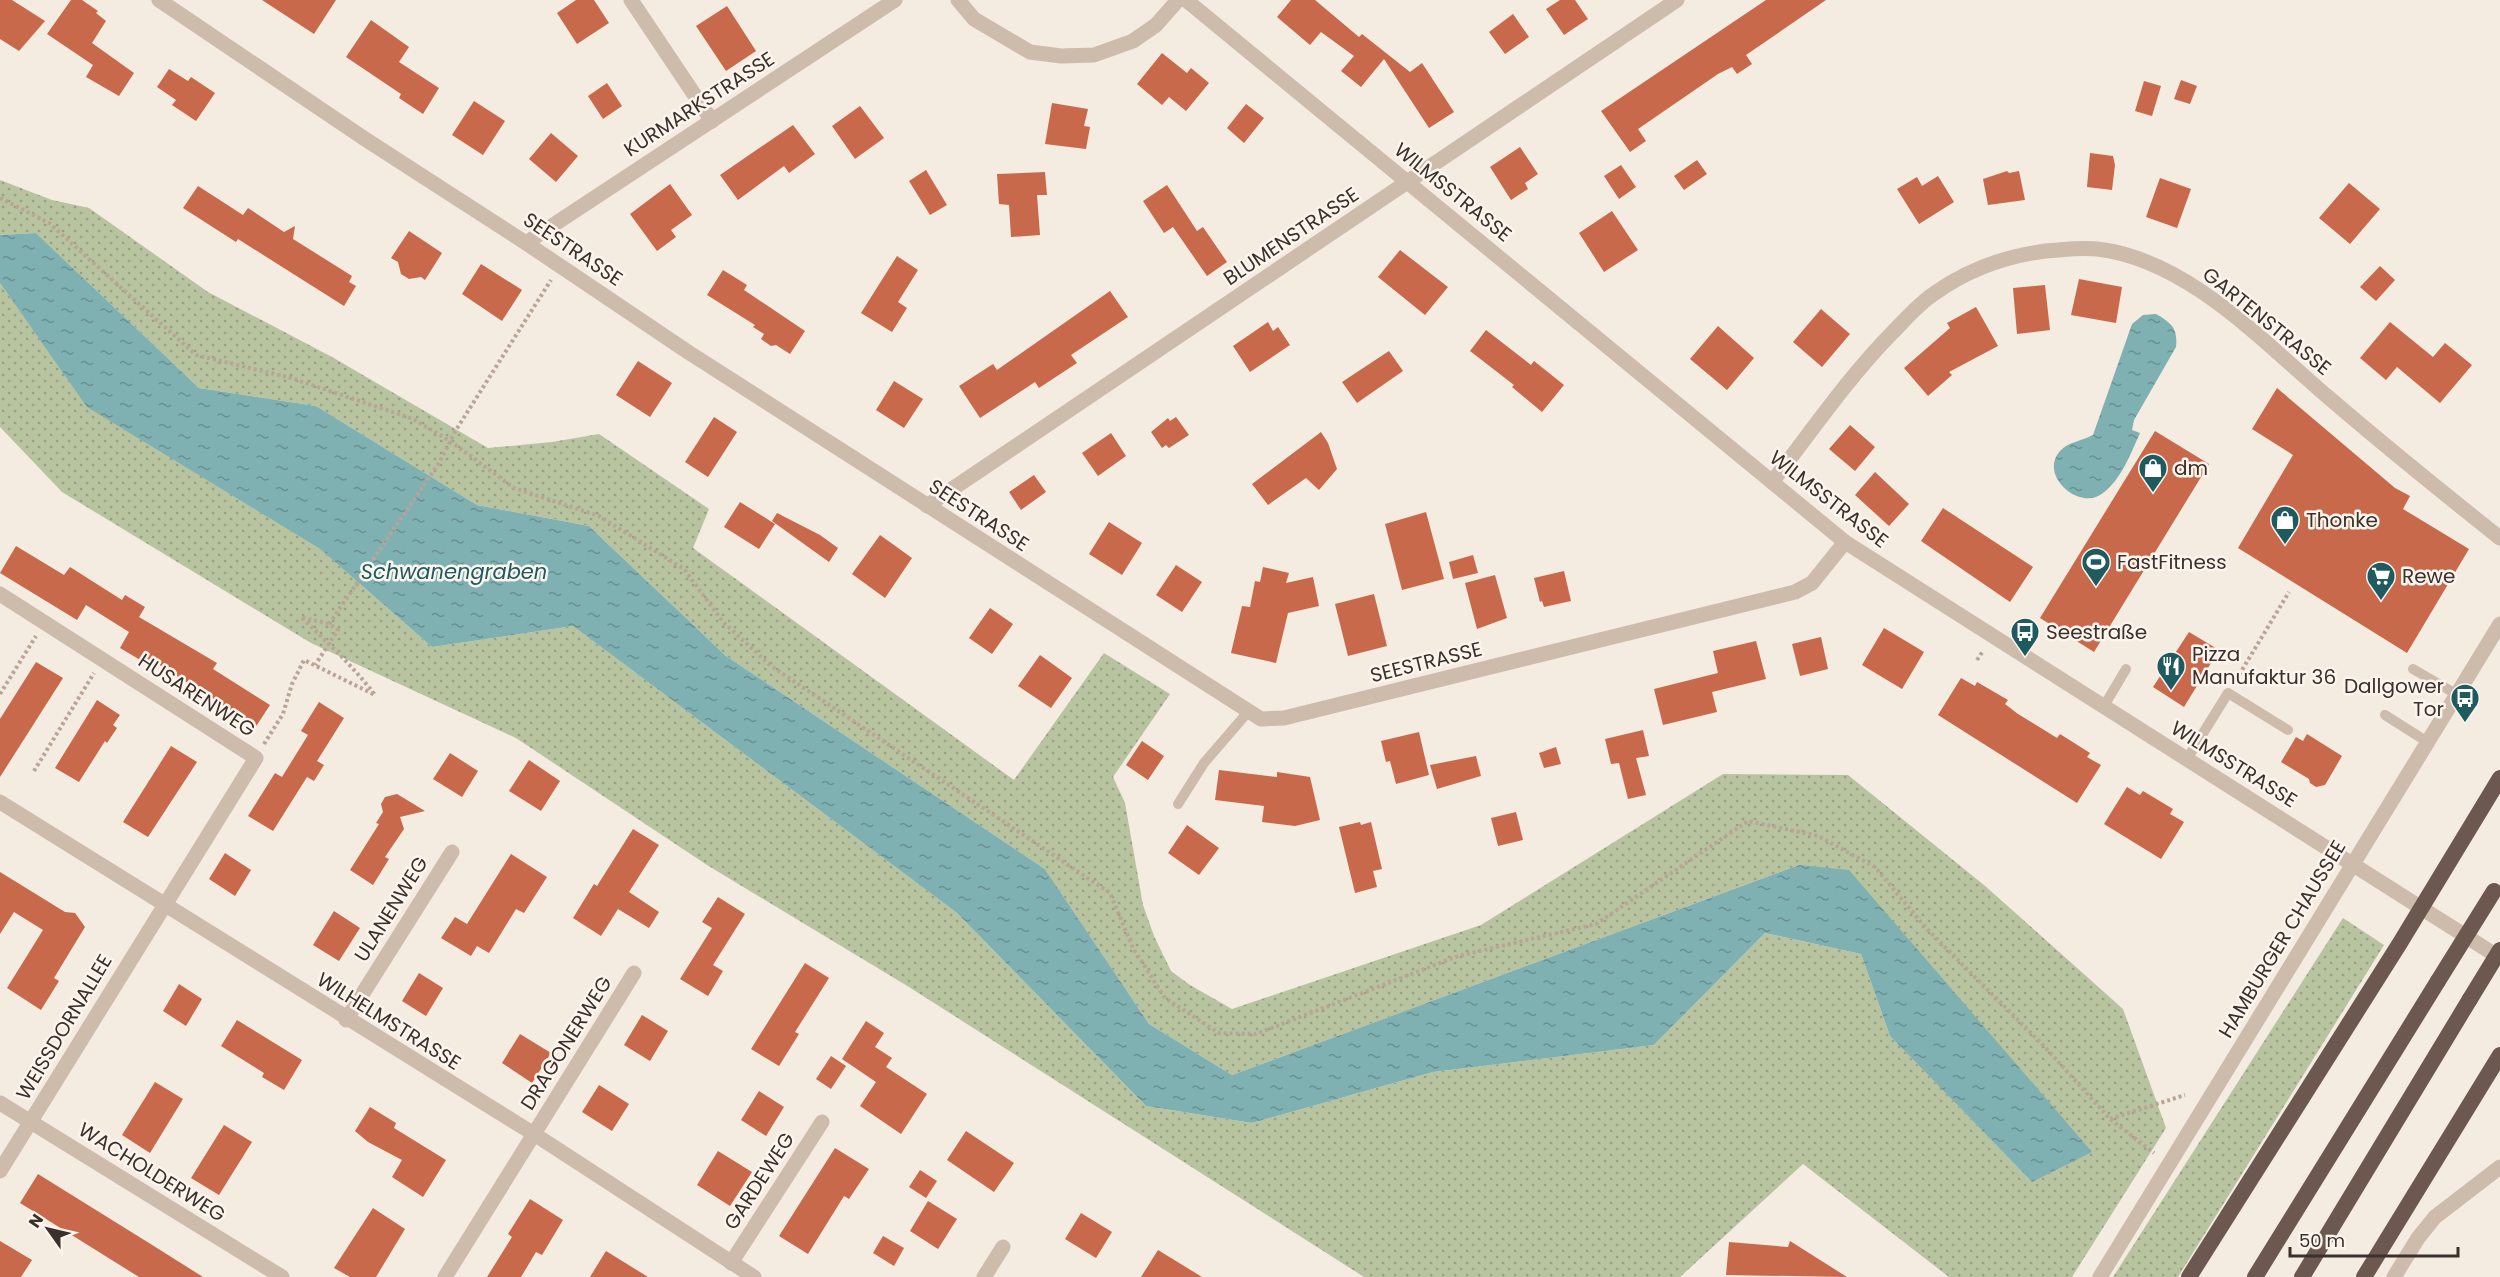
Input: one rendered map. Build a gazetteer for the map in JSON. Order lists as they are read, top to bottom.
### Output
{
  "streets": {
    "street": [
      "KURMARKSTRASSE",
      "WILMSSTRASSE",
      "BLUMENSTRASSE",
      "SEESTRASSE",
      "GARTENSTRASSE",
      "HUSARENWEG",
      "ULANENWEG",
      "HAMBURGER CHAUSSEE",
      "WILHELMSTRASSE",
      "WEISSDORNALLEE",
      "DRAGONERWEG",
      "WACHOLDERWEG",
      "GARDEWEG"
    ]
  },
  "crossings": [
    ["KURMARKSTRASSE", "SEESTRASSE"],
    ["WILMSSTRASSE", "BLUMENSTRASSE"],
    ["WILMSSTRASSE", "SEESTRASSE"],
    ["WILMSSTRASSE", "GARTENSTRASSE"],
    ["WILMSSTRASSE", "HAMBURGER CHAUSSEE"],
    ["BLUMENSTRASSE", "SEESTRASSE"],
    ["HUSARENWEG", "WILHELMSTRASSE"],
    ["HUSARENWEG", "WEISSDORNALLEE"],
    ["ULANENWEG", "WILHELMSTRASSE"],
    ["WILHELMSTRASSE", "WEISSDORNALLEE"],
    ["WILHELMSTRASSE", "DRAGONERWEG"],
    ["WILHELMSTRASSE", "GARDEWEG"],
    ["WEISSDORNALLEE", "WACHOLDERWEG"]
  ],
  "water": ["Schwanengraben"],
  "places": {
    "shop": ["dm", "Thonke"],
    "sports": ["FastFitness"],
    "supermarket": ["Rewe"],
    "bus stop": ["Seestraße", "Dallgower Tor"],
    "restaurant": ["Pizza Manufaktur 36"]
  },
  "scale_bar": "50 m",
  "north": "top left"
}
